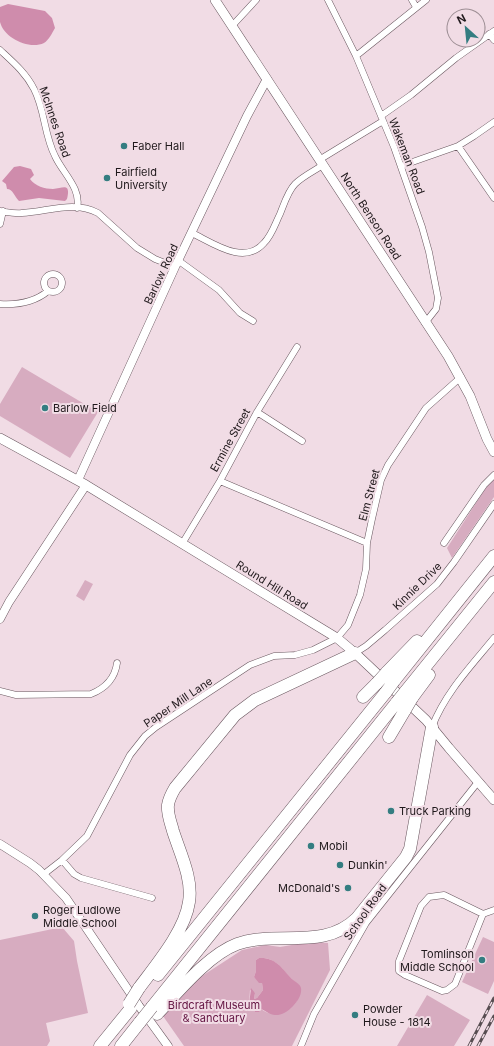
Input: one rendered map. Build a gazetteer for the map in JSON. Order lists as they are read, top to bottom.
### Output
{
  "streets": {
    "main road": ["North Benson Road", "Round Hill Road"],
    "street": [
      "McInnes Road",
      "Wakeman Road",
      "Barlow Road",
      "Ermine Street",
      "Elm Street",
      "Kinnie Drive",
      "Paper Mill Lane",
      "School Road"
    ]
  },
  "crossings": [
    ["Wakeman Road", "North Benson Road"],
    ["North Benson Road", "Barlow Road"],
    ["North Benson Road", "Elm Street"],
    ["Barlow Road", "Round Hill Road"],
    ["Ermine Street", "Round Hill Road"],
    ["Elm Street", "Round Hill Road"],
    ["Elm Street", "Paper Mill Lane"],
    ["Round Hill Road", "Kinnie Drive"],
    ["Round Hill Road", "Paper Mill Lane"],
    ["Round Hill Road", "School Road"]
  ],
  "parks": ["Birdcraft Museum & Sanctuary"],
  "places": [
    "Faber Hall",
    "Fairfield University",
    "Barlow Field",
    "Truck Parking",
    "Mobil",
    "Dunkin'",
    "McDonald's",
    "Roger Ludlowe Middle School",
    "Tomlinson Middle School",
    "Powder House - 1814"
  ],
  "north": "top left"
}
